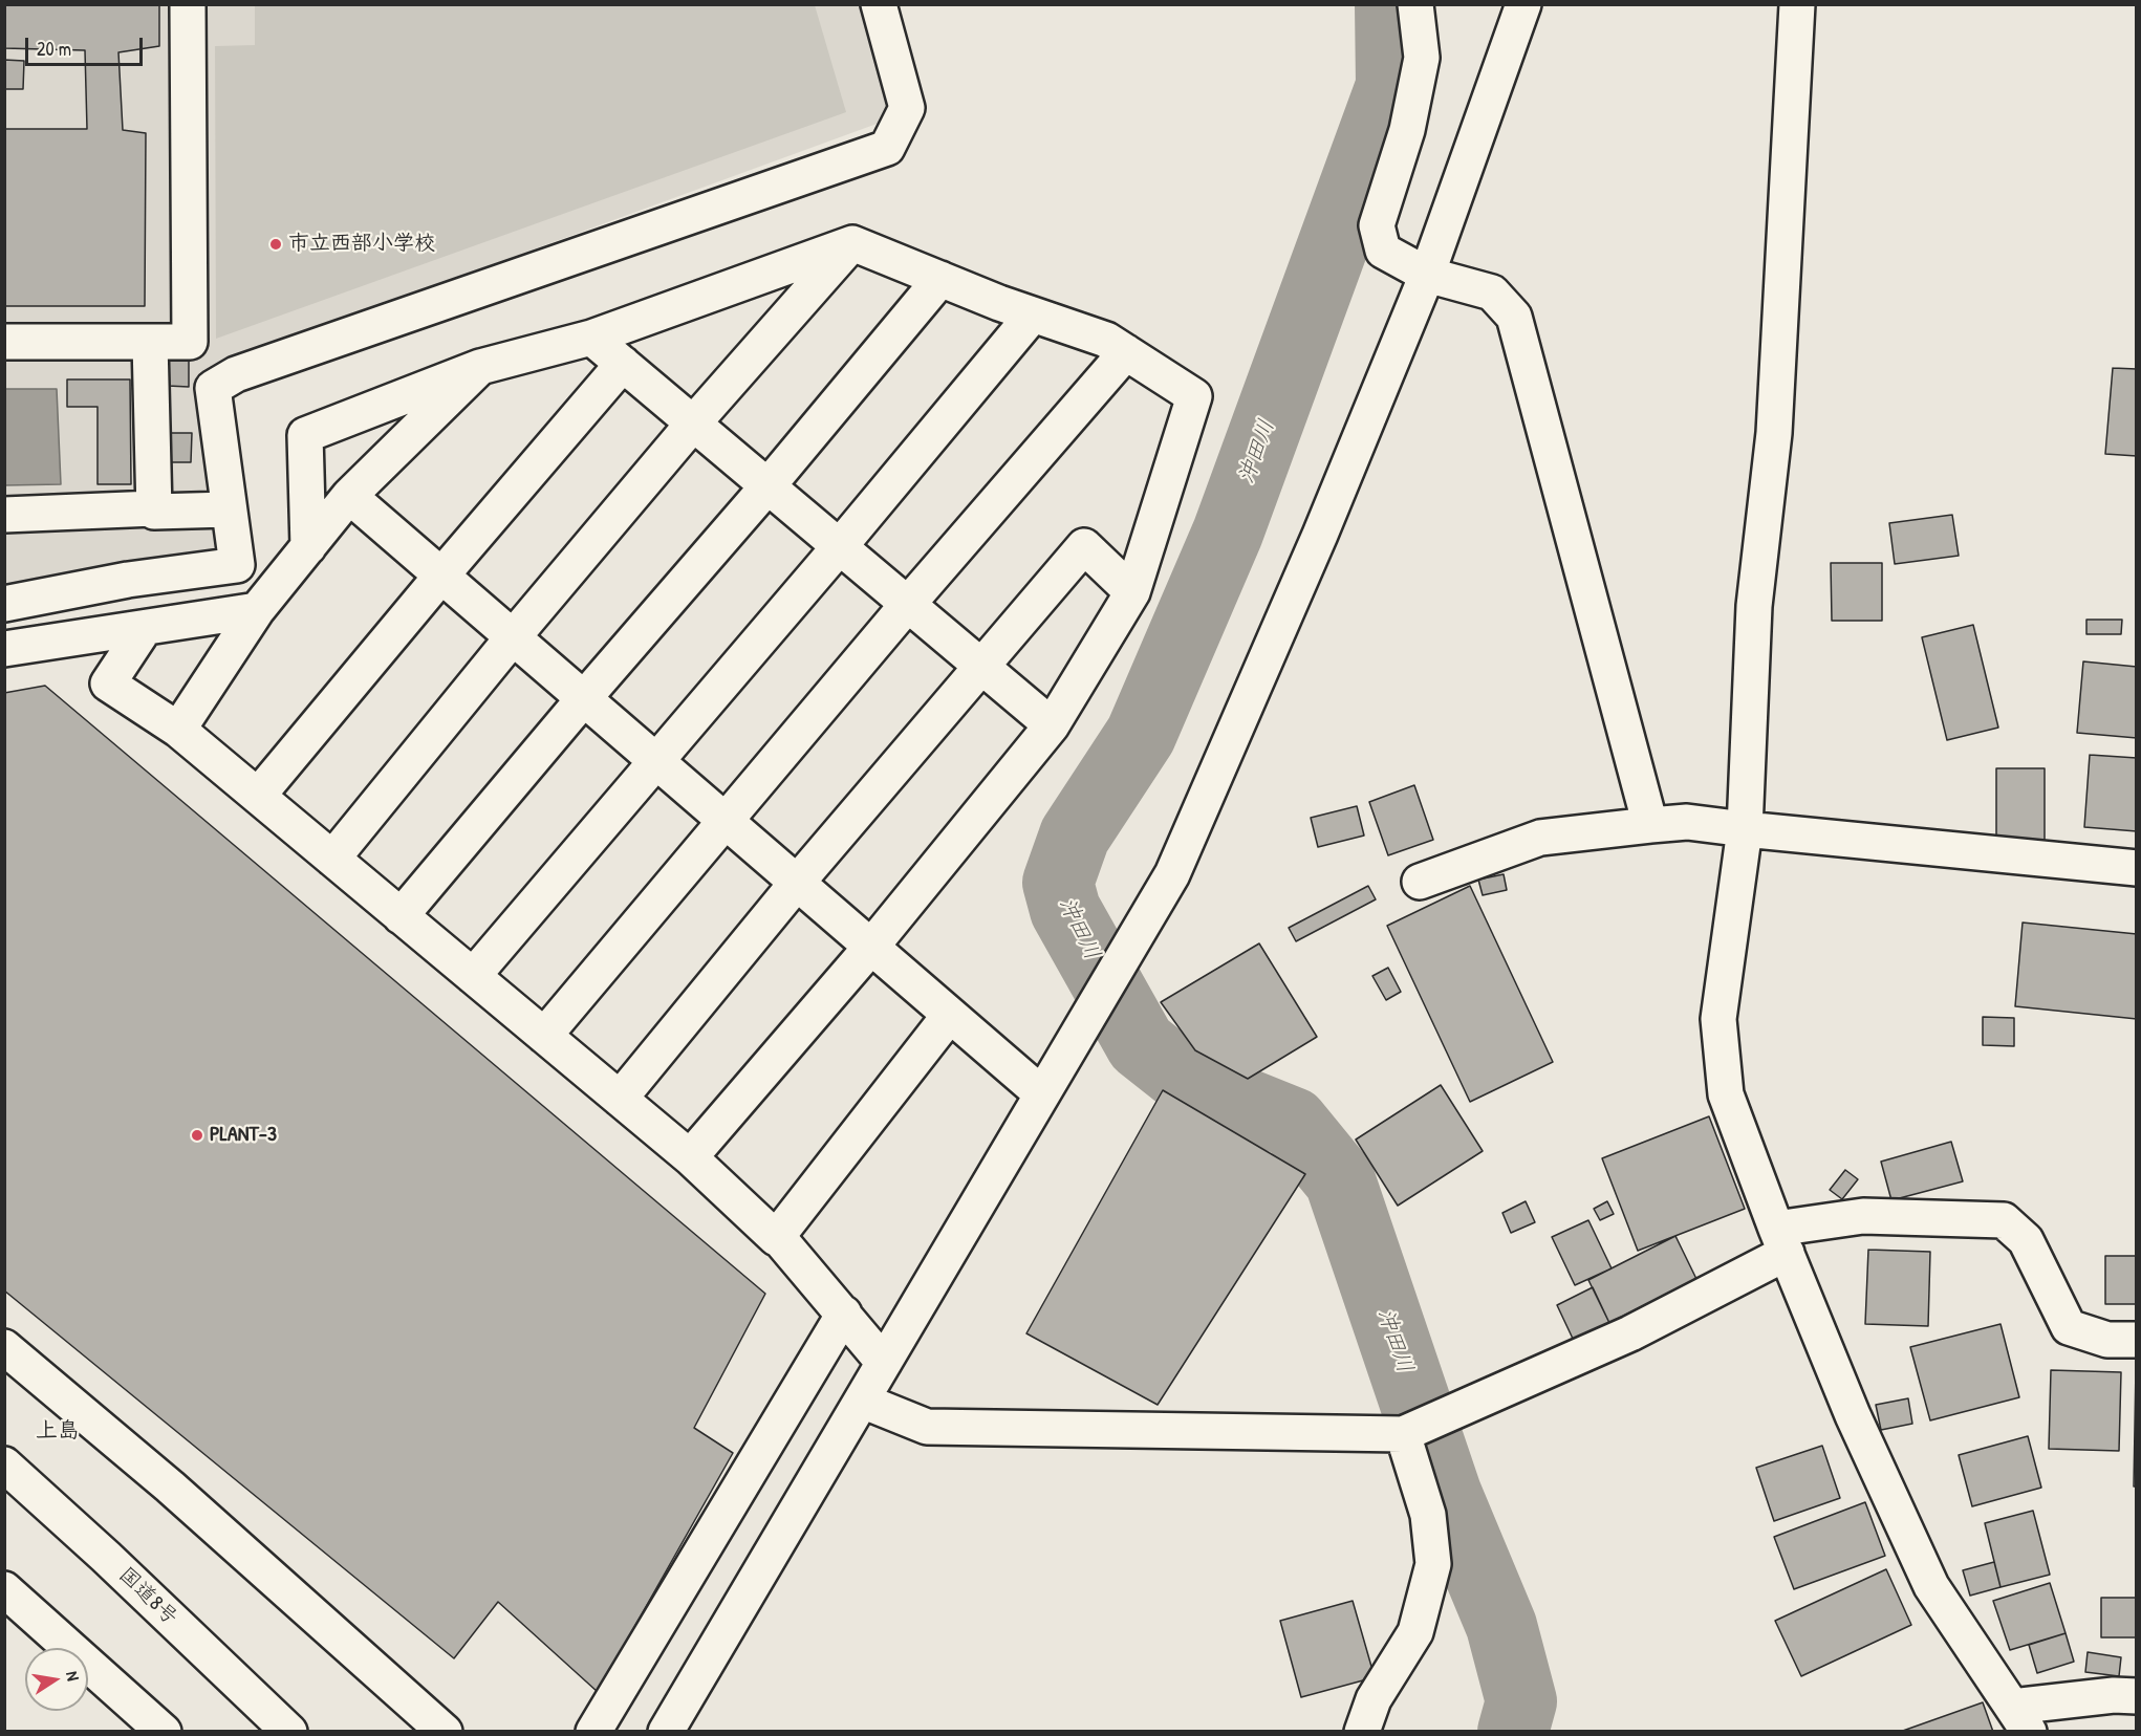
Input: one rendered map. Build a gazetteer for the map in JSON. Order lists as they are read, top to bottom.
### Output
{
  "streets": {
    "main road": ["国道8号"]
  },
  "districts": ["上島"],
  "water": ["沖田川"],
  "places": ["市立西部小学校", "PLANT-3"],
  "scale_bar": "20 m",
  "north": "right"
}
